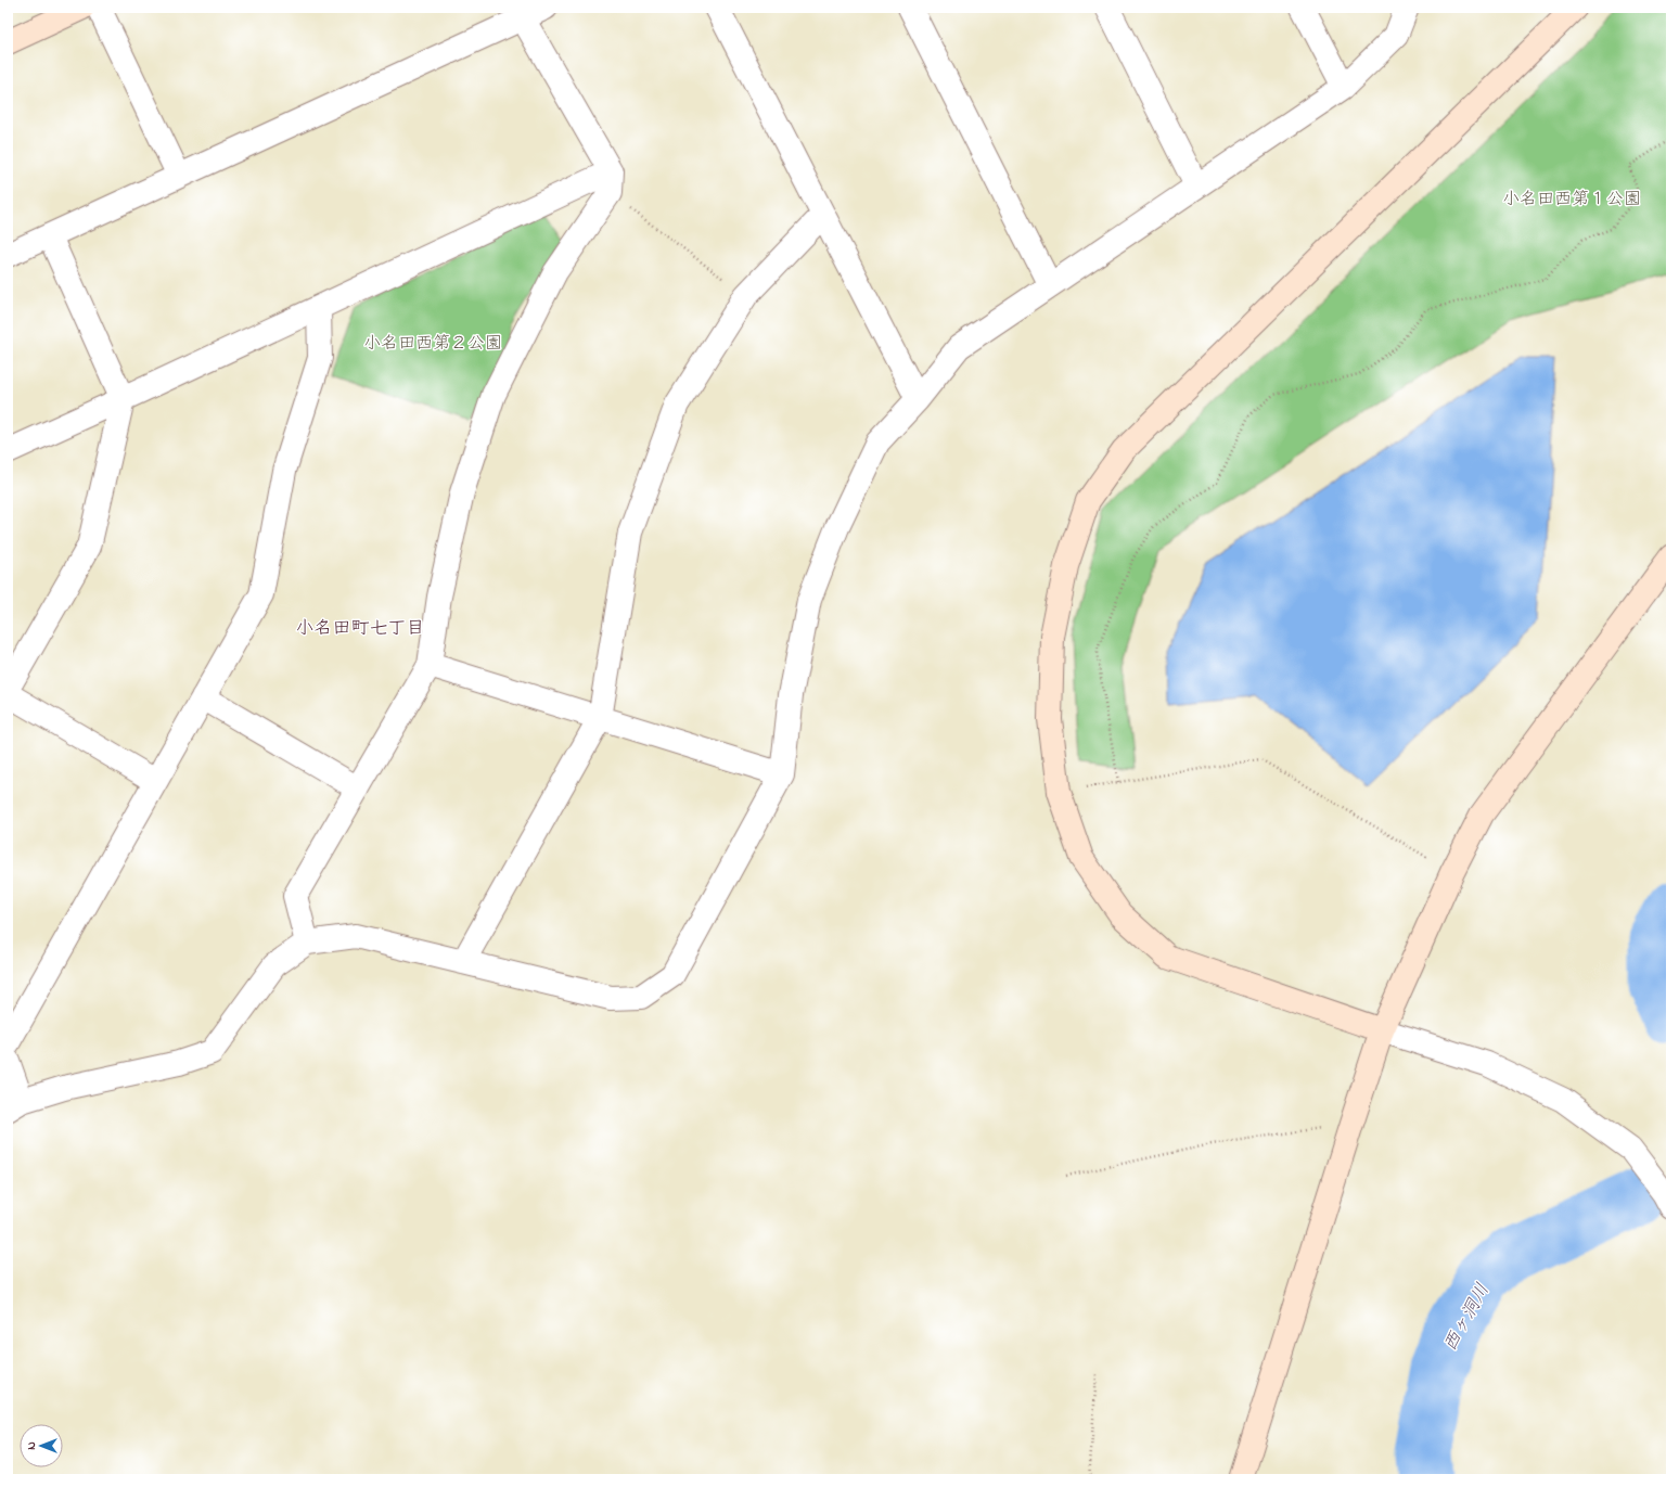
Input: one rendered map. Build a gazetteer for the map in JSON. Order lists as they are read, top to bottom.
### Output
{
  "districts": ["小名田町七丁目"],
  "water": ["西ヶ洞川"],
  "parks": ["小名田西第１公園", "小名田西第２公園"],
  "north": "left"
}
